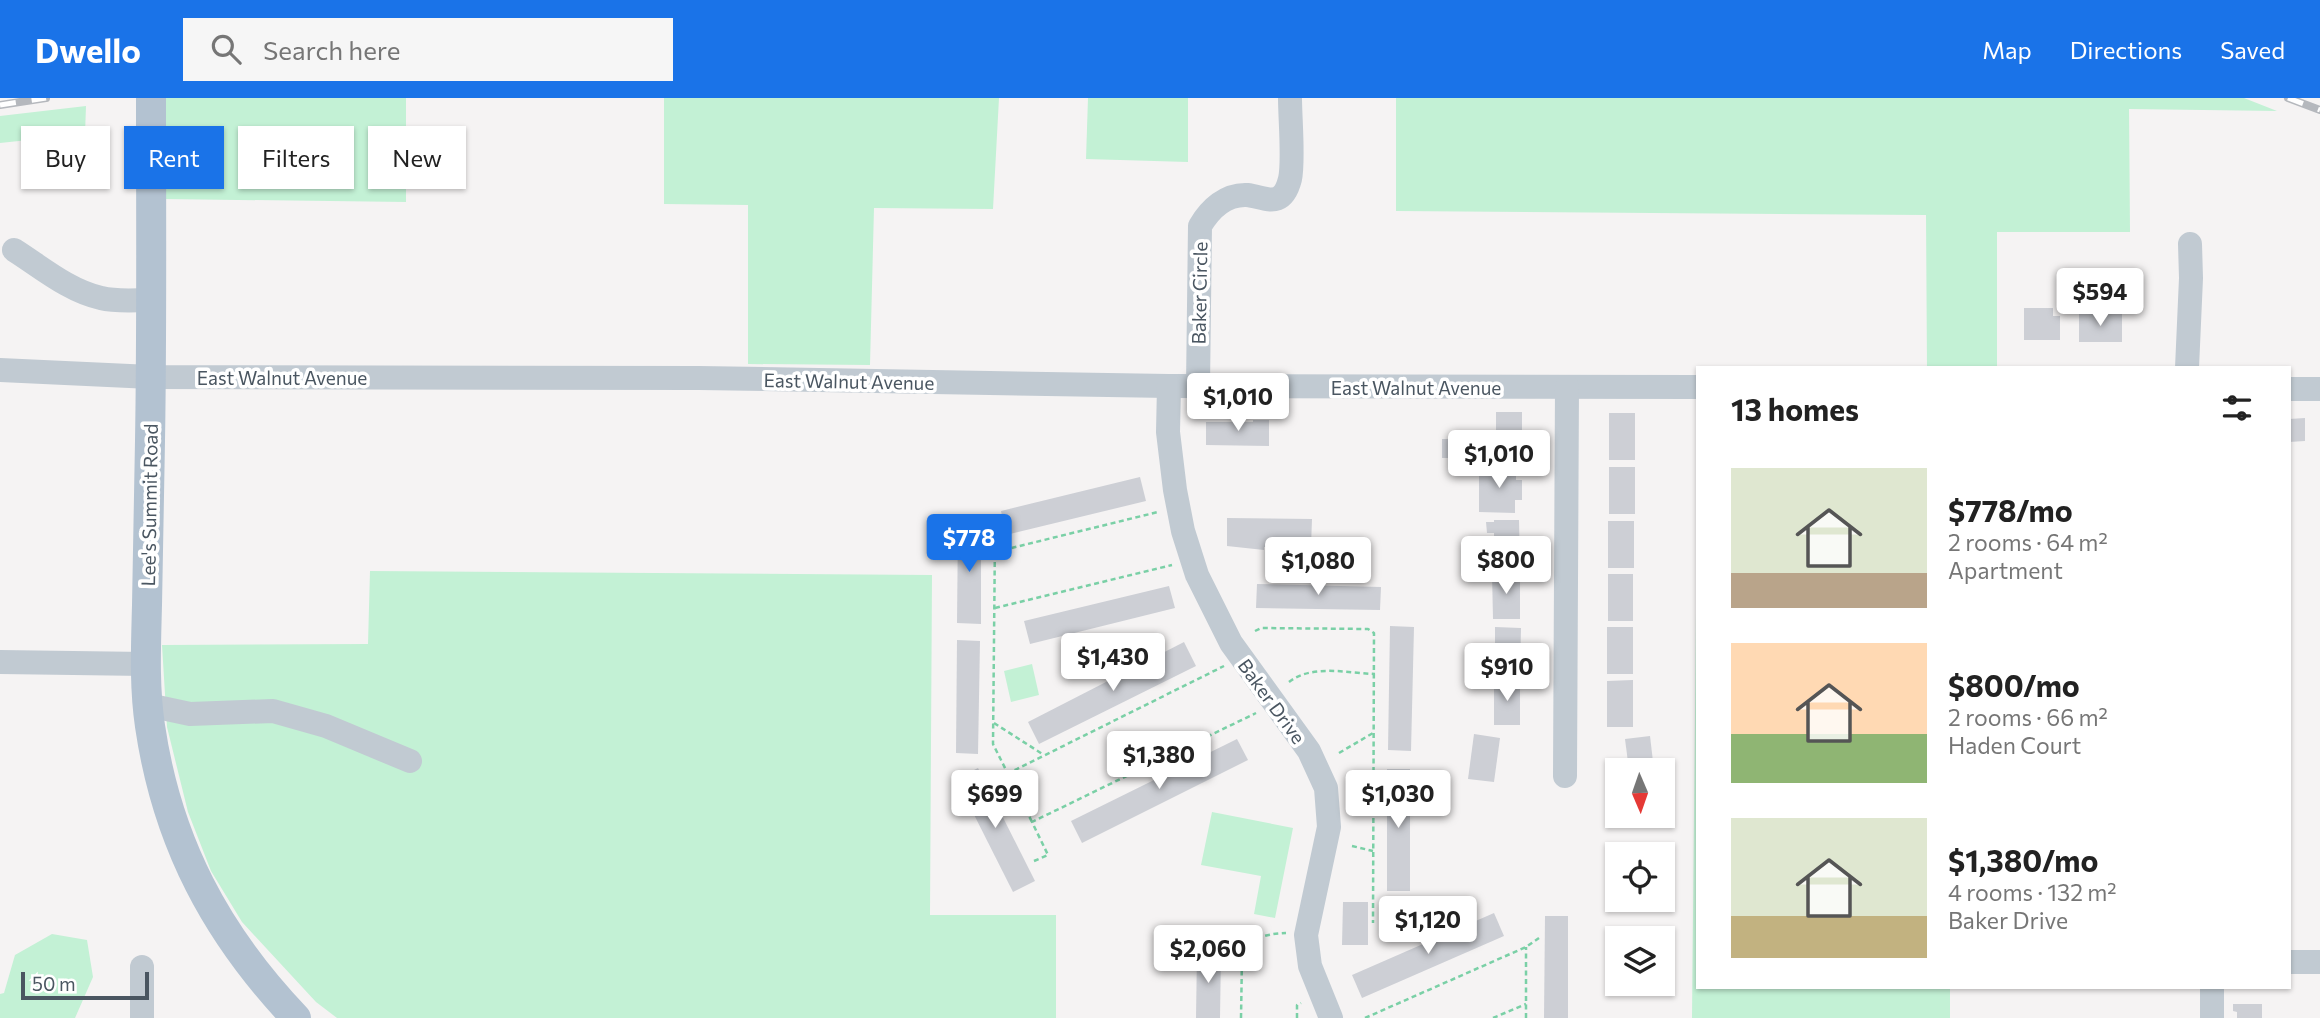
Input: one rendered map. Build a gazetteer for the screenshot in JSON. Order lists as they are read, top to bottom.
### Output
{
  "streets": {
    "main road": ["Lee's Summit Road"],
    "street": ["Baker Circle", "East Walnut Avenue", "Baker Drive"]
  },
  "crossings": [
    ["Baker Circle", "East Walnut Avenue"],
    ["East Walnut Avenue", "Lee's Summit Road"],
    ["East Walnut Avenue", "Baker Drive"]
  ],
  "scale_bar": "50 m",
  "north": "bottom",
  "page": {
    "header": "Dwello",
    "search": "Search here",
    "nav": ["Map", "Directions", "Saved"],
    "chip": [
      "Buy",
      "Rent",
      "Filters",
      "New"
    ],
    "price": [
      "$594",
      "$1,010",
      "$1,010",
      "$778",
      "$800",
      "$1,080",
      "$1,430",
      "$910",
      "$1,380",
      "$699",
      "$1,030",
      "$1,120",
      "$2,060"
    ],
    "heading": "13 homes",
    "list": [
      {
        "name": "$778/mo",
        "note": "2 rooms · 64 m² · Apartment"
      },
      {
        "name": "$800/mo",
        "note": "2 rooms · 66 m² · Haden Court"
      },
      {
        "name": "$1,380/mo",
        "note": "4 rooms · 132 m² · Baker Drive"
      }
    ],
    "scale": "50 m"
  }
}
